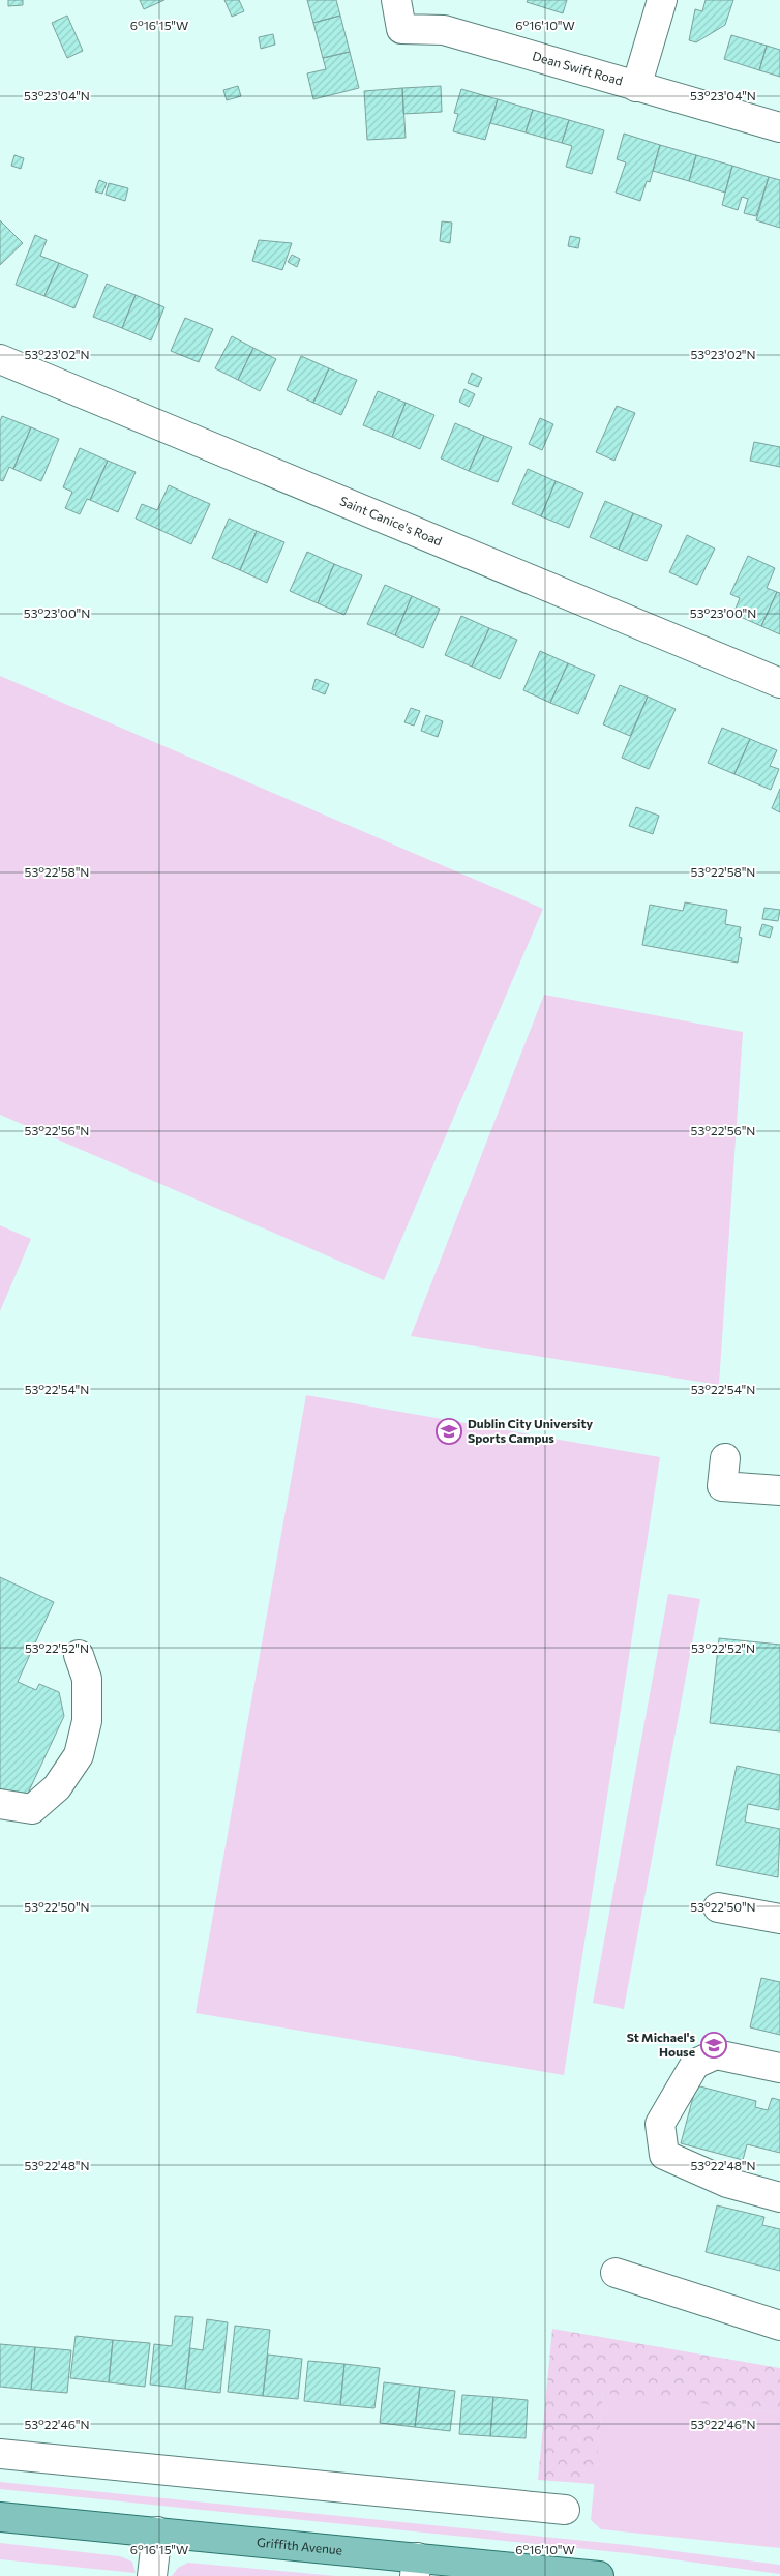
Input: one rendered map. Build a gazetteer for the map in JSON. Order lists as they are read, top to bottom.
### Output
{
  "streets": {
    "main road": ["Griffith Avenue"],
    "street": ["Dean Swift Road", "Saint Canice's Road"]
  },
  "places": {
    "school or university": ["Dublin City University Sports Campus", "St Michael's House"]
  },
  "coordinates": [
    "6°16'15\"W",
    "6°16'10\"W",
    "53°23'04\"N",
    "53°23'02\"N",
    "53°23'00\"N",
    "53°22'58\"N",
    "53°22'56\"N",
    "53°22'54\"N",
    "53°22'52\"N",
    "53°22'50\"N",
    "53°22'48\"N",
    "53°22'46\"N"
  ]
}
